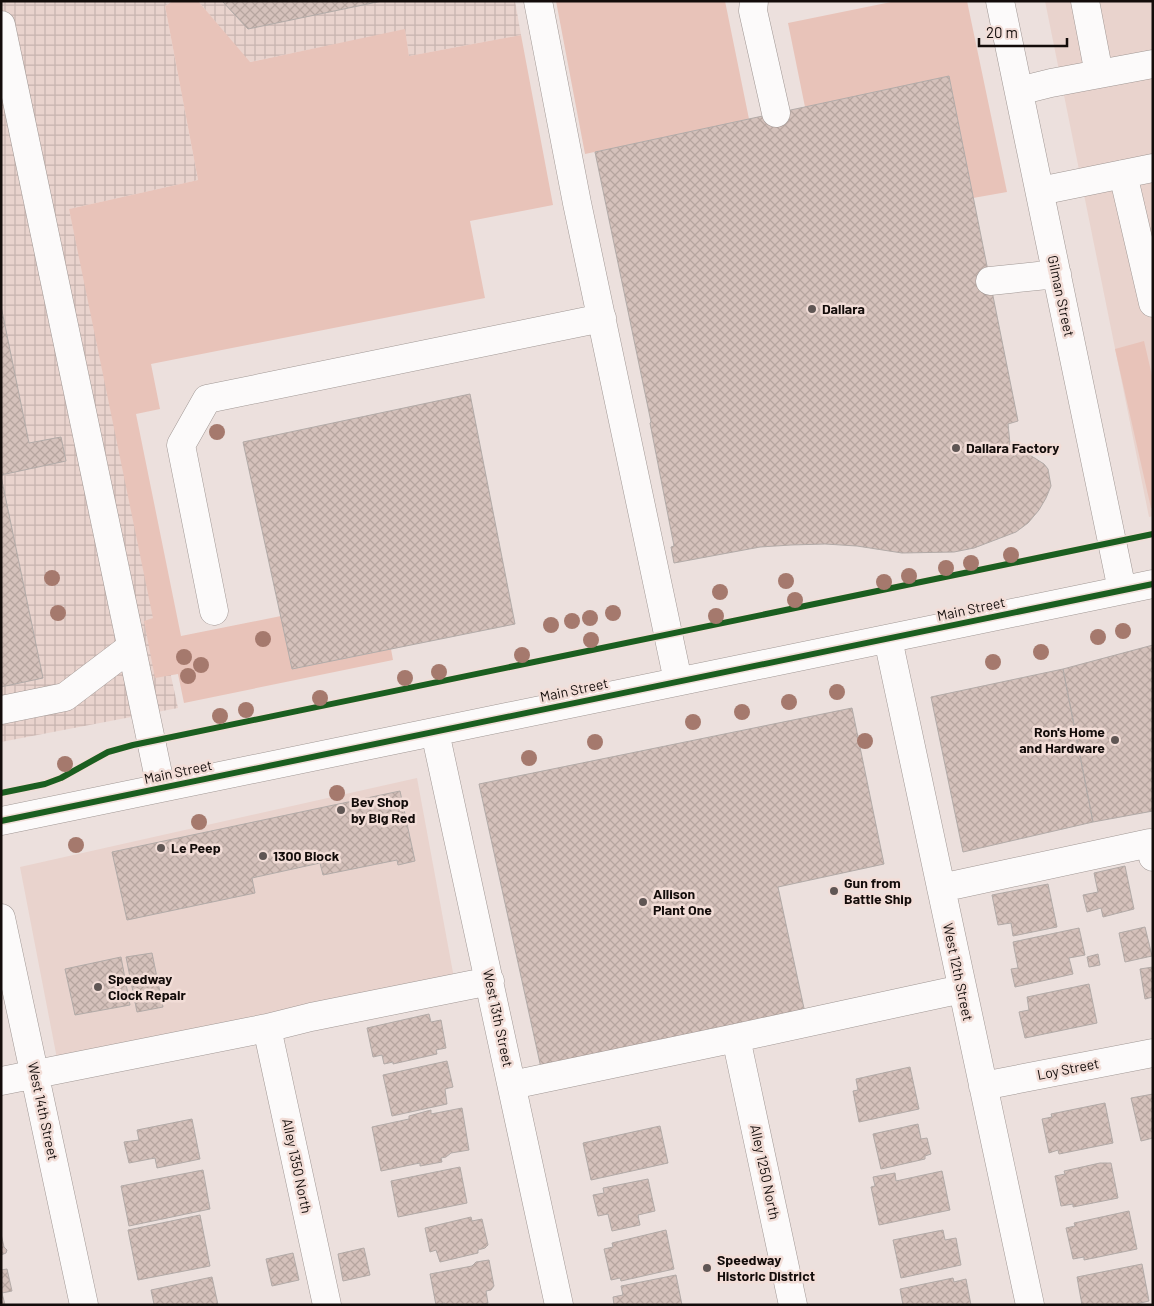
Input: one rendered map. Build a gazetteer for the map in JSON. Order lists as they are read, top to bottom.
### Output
{
  "streets": {
    "street": [
      "Gilman Street",
      "Main Street",
      "West 12th Street",
      "West 13th Street",
      "Loy Street",
      "West 14th Street",
      "Alley 1350 North",
      "Alley 1250 North"
    ]
  },
  "crossings": [
    ["Gilman Street", "Main Street"],
    ["Main Street", "West 12th Street"],
    ["Main Street", "West 13th Street"],
    ["West 12th Street", "Loy Street"]
  ],
  "places": [
    "Dallara",
    "Dallara Factory",
    "Ron's Home and Hardware",
    "Bev Shop by Big Red",
    "Le Peep",
    "1300 Block",
    "Gun from Battle Ship",
    "Allison Plant One",
    "Speedway Clock Repair",
    "Speedway Historic District"
  ],
  "scale_bar": "20 m"
}
